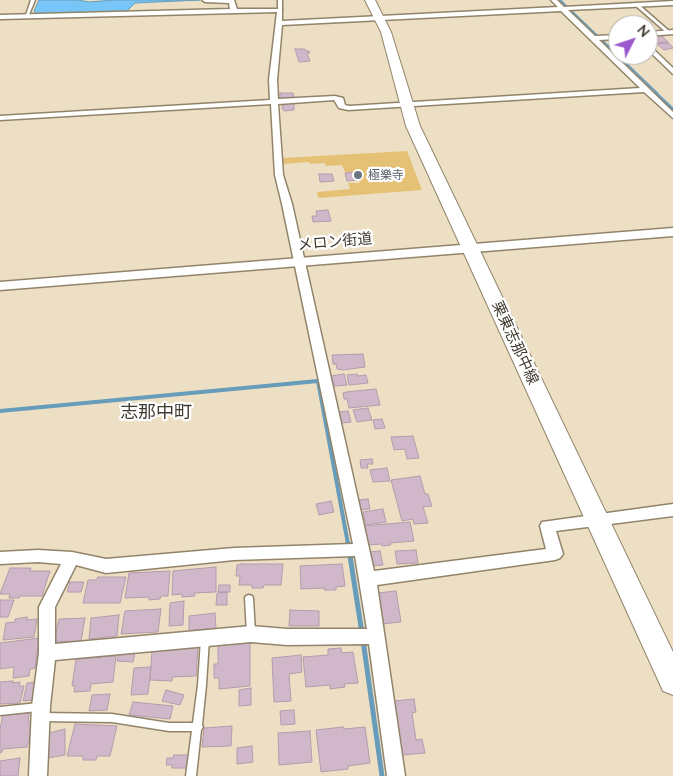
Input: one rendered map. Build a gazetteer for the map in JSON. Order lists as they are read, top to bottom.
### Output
{
  "streets": {
    "main road": ["栗東志那中線"],
    "street": ["メロン街道"]
  },
  "crossings": [
    ["メロン街道", "栗東志那中線"]
  ],
  "districts": ["志那中町"],
  "places": ["極樂寺"],
  "north": "top right"
}
